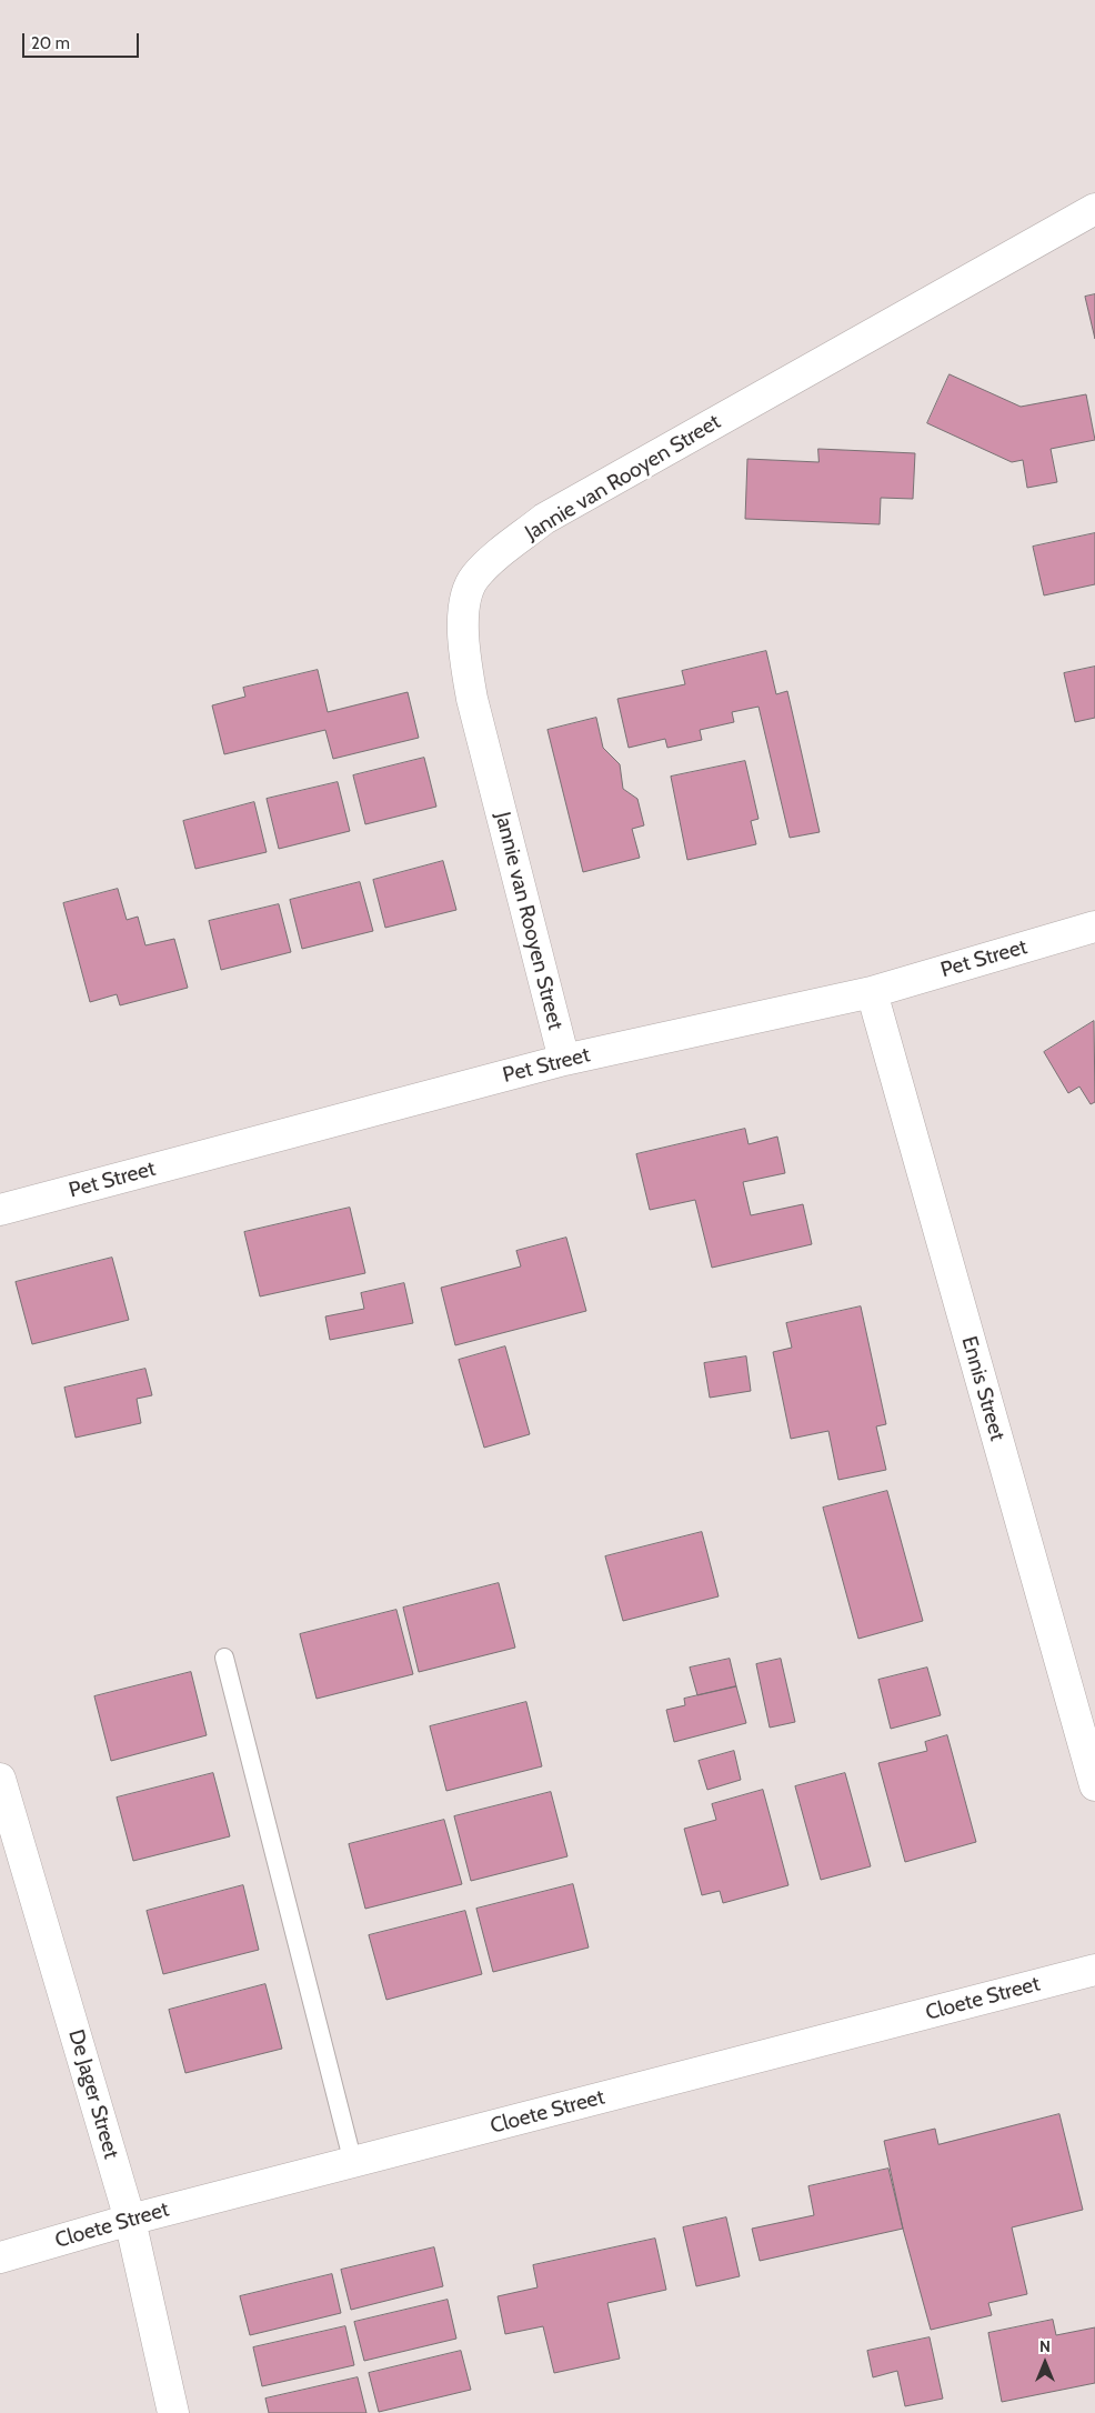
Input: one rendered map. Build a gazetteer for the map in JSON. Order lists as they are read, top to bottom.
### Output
{
  "streets": {
    "street": [
      "Jannie van Rooyen Street",
      "Pet Street",
      "Ennis Street",
      "Cloete Street",
      "De Jager Street"
    ]
  },
  "crossings": [
    ["Jannie van Rooyen Street", "Pet Street"],
    ["Pet Street", "Ennis Street"],
    ["Cloete Street", "De Jager Street"]
  ],
  "scale_bar": "20 m",
  "north": "top"
}
